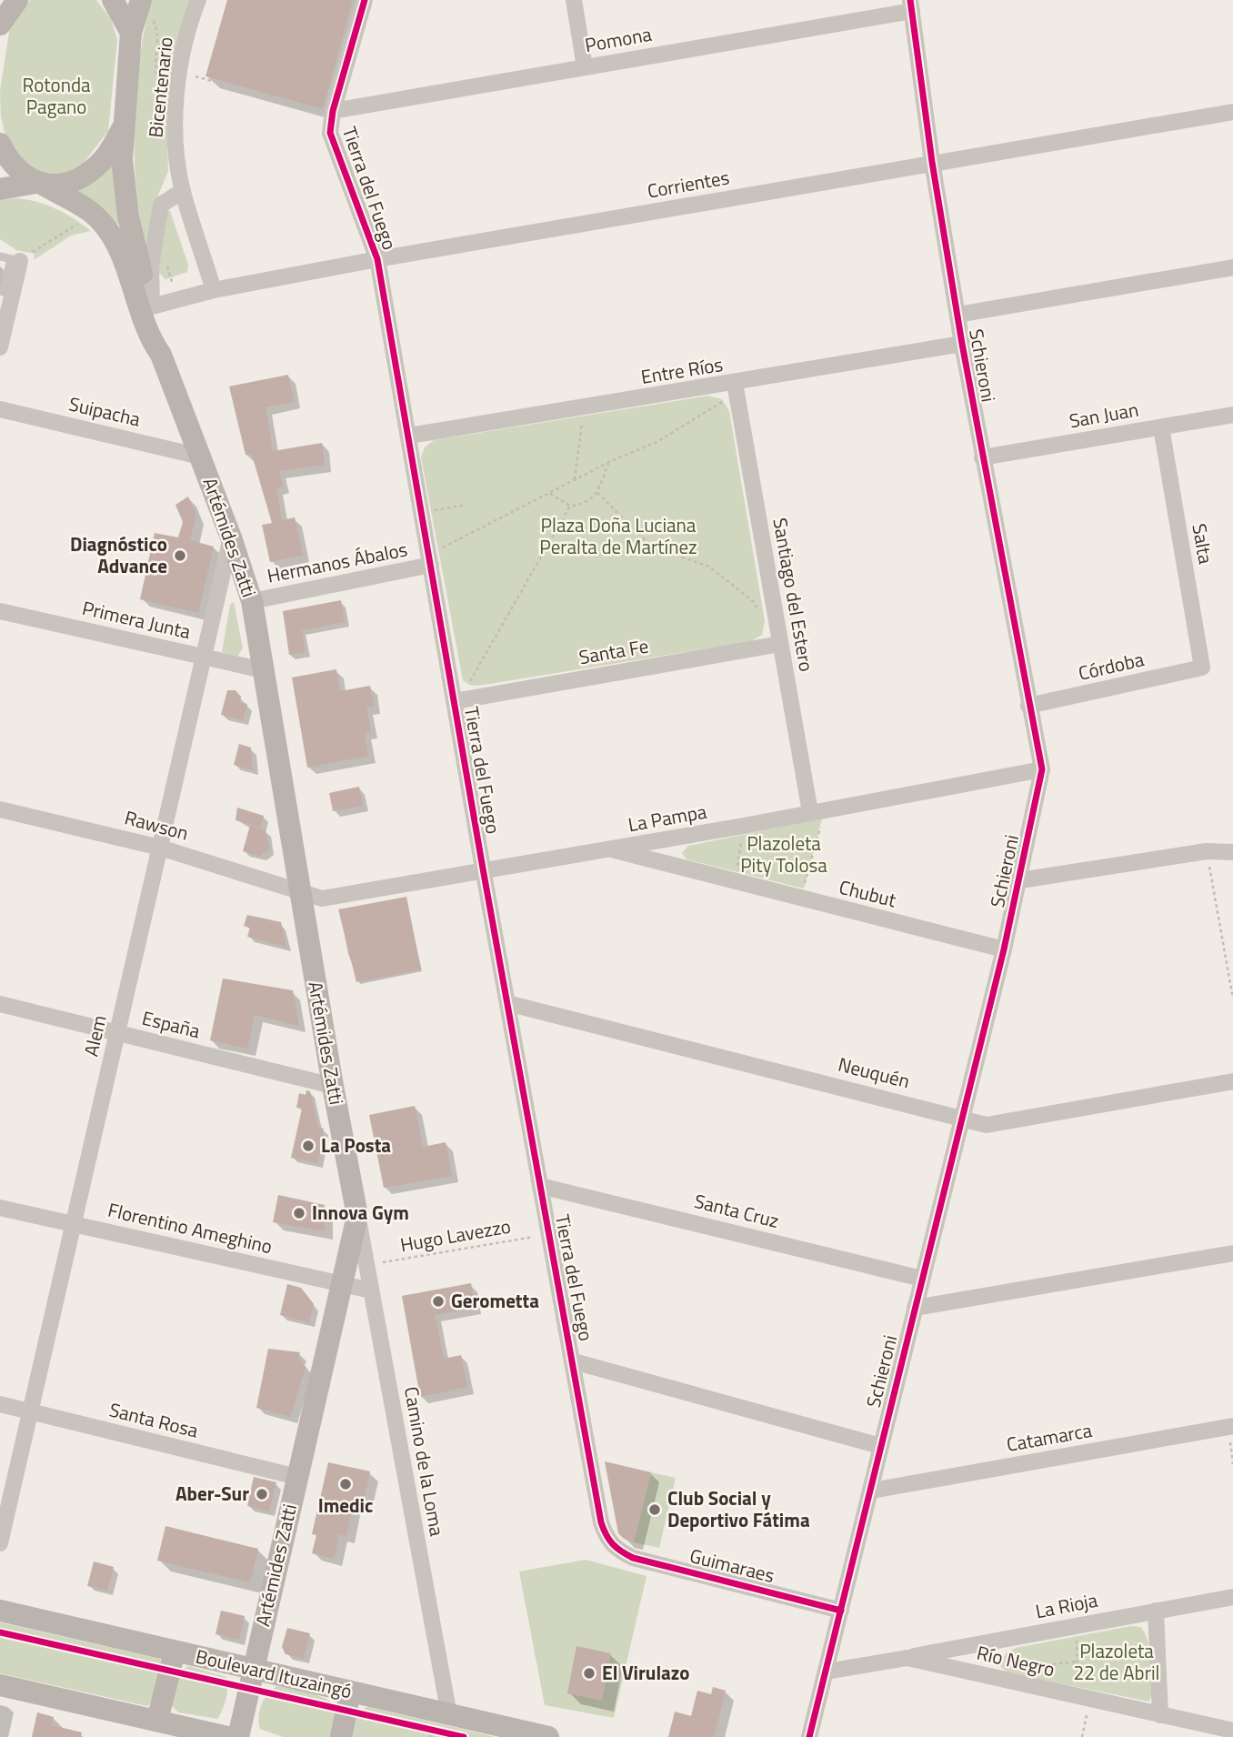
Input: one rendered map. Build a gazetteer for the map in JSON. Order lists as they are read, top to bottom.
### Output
{
  "streets": {
    "main road": ["Artémides Zatti", "Boulevard Ituzaingó"],
    "street": [
      "Pomona",
      "Bicentenario",
      "Corrientes",
      "Tierra del Fuego",
      "Schieroni",
      "Entre Ríos",
      "Suipacha",
      "San Juan",
      "Salta",
      "Hermanos Ábalos",
      "Santiago del Estero",
      "Primera Junta",
      "Santa Fe",
      "Córdoba",
      "La Pampa",
      "Rawson",
      "Chubut",
      "España",
      "Alem",
      "Neuquén",
      "Santa Cruz",
      "Florentino Ameghino",
      "Santa Rosa",
      "Catamarca",
      "Camino de la Loma",
      "Guimaraes",
      "La Rioja",
      "Río Negro"
    ],
    "path": ["Hugo Lavezzo"]
  },
  "crossings": [
    ["Pomona", "Tierra del Fuego"],
    ["Pomona", "Schieroni"],
    ["Bicentenario", "Corrientes"],
    ["Corrientes", "Tierra del Fuego"],
    ["Corrientes", "Schieroni"],
    ["Corrientes", "Artémides Zatti"],
    ["Tierra del Fuego", "Entre Ríos"],
    ["Tierra del Fuego", "Hermanos Ábalos"],
    ["Tierra del Fuego", "Santa Fe"],
    ["Tierra del Fuego", "La Pampa"],
    ["Tierra del Fuego", "Neuquén"],
    ["Tierra del Fuego", "Santa Cruz"],
    ["Tierra del Fuego", "Hugo Lavezzo"],
    ["Tierra del Fuego", "Guimaraes"],
    ["Schieroni", "Entre Ríos"],
    ["Schieroni", "San Juan"],
    ["Schieroni", "Córdoba"],
    ["Schieroni", "La Pampa"],
    ["Schieroni", "Chubut"],
    ["Schieroni", "Neuquén"],
    ["Schieroni", "Santa Cruz"],
    ["Schieroni", "Catamarca"],
    ["Schieroni", "Guimaraes"],
    ["Schieroni", "Río Negro"],
    ["Entre Ríos", "Santiago del Estero"],
    ["Suipacha", "Artémides Zatti"],
    ["San Juan", "Salta"],
    ["Artémides Zatti", "Hermanos Ábalos"],
    ["Artémides Zatti", "Primera Junta"],
    ["Artémides Zatti", "La Pampa"],
    ["Artémides Zatti", "Rawson"],
    ["Artémides Zatti", "España"],
    ["Artémides Zatti", "Alem"],
    ["Artémides Zatti", "Florentino Ameghino"],
    ["Artémides Zatti", "Santa Rosa"],
    ["Artémides Zatti", "Camino de la Loma"],
    ["Artémides Zatti", "Boulevard Ituzaingó"],
    ["Salta", "Córdoba"],
    ["Santiago del Estero", "Santa Fe"],
    ["Santiago del Estero", "La Pampa"],
    ["Primera Junta", "Alem"],
    ["La Pampa", "Rawson"],
    ["La Pampa", "Chubut"],
    ["Rawson", "Alem"],
    ["España", "Alem"],
    ["Alem", "Florentino Ameghino"],
    ["Alem", "Santa Rosa"],
    ["Florentino Ameghino", "Camino de la Loma"],
    ["Hugo Lavezzo", "Camino de la Loma"],
    ["Camino de la Loma", "Boulevard Ituzaingó"],
    ["La Rioja", "Río Negro"]
  ],
  "parks": [
    "Rotonda Pagano",
    "Plaza Doña Luciana Peralta de Martínez",
    "Plazoleta Pity Tolosa",
    "Plazoleta 22 de Abril"
  ],
  "places": [
    "Diagnóstico Advance",
    "La Posta",
    "Innova Gym",
    "Gerometta",
    "Imedic",
    "Aber-Sur",
    "Club Social y Deportivo Fátima",
    "El Virulazo"
  ]
}
